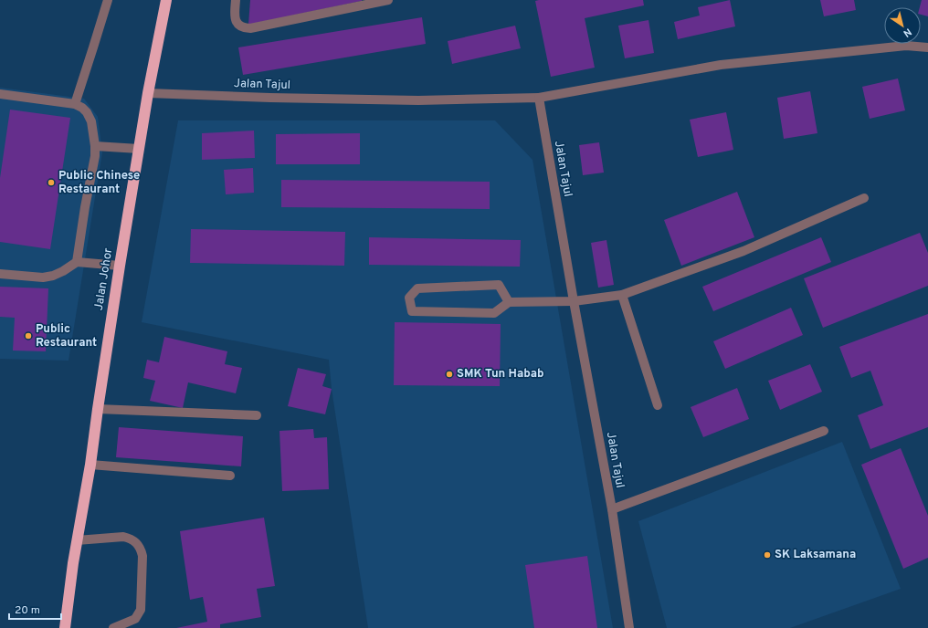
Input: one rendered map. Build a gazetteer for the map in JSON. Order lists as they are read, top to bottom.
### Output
{
  "streets": {
    "highway": ["Jalan Johor"],
    "street": ["Jalan Tajul"]
  },
  "crossings": [
    ["Jalan Tajul", "Jalan Johor"]
  ],
  "places": [
    "Public Chinese Restaurant",
    "Public Restaurant",
    "SMK Tun Habab",
    "SK Laksamana"
  ],
  "scale_bar": "20 m",
  "north": "bottom right"
}
